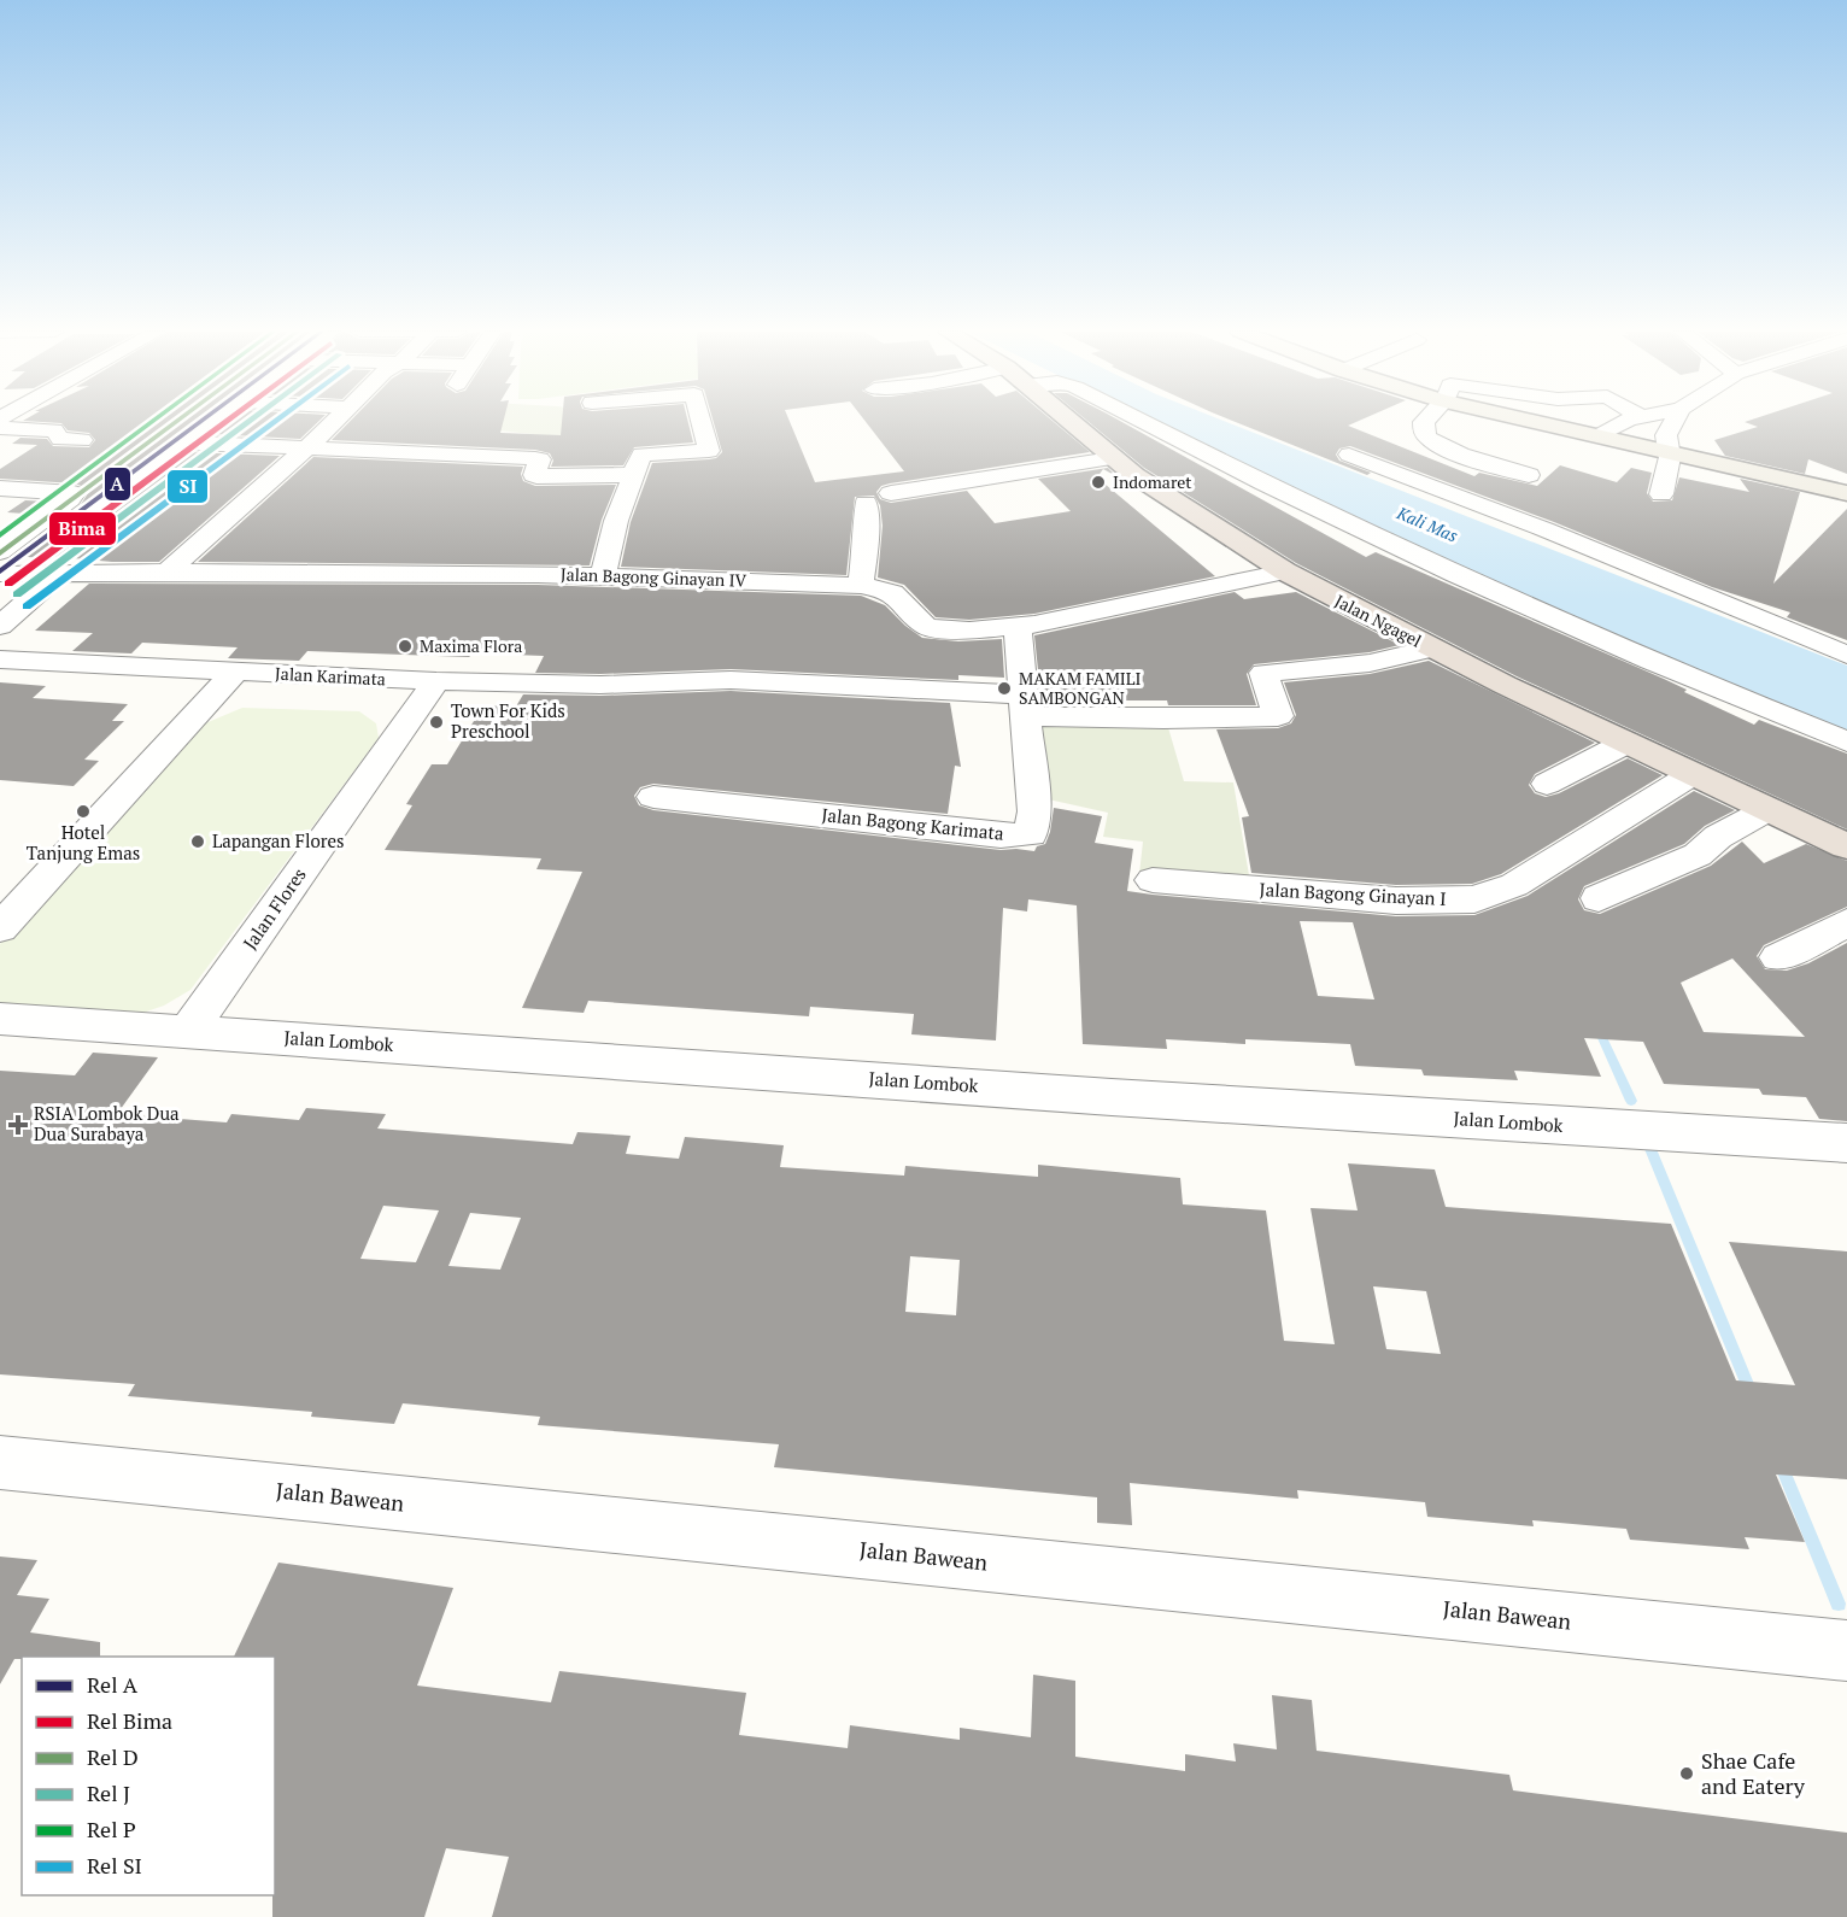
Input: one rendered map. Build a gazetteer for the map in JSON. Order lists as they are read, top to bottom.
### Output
{
  "streets": {
    "highway": ["Jalan Ngagel"],
    "street": [
      "Jalan Bagong Ginayan IV",
      "Jalan Karimata",
      "Jalan Bagong Karimata",
      "Jalan Bagong Ginayan I",
      "Jalan Flores",
      "Jalan Lombok",
      "Jalan Bawean"
    ]
  },
  "crossings": [
    ["Jalan Bagong Ginayan IV", "Jalan Ngagel"],
    ["Jalan Bagong Ginayan IV", "Jalan Bagong Karimata"],
    ["Jalan Ngagel", "Jalan Bagong Ginayan I"],
    ["Jalan Karimata", "Jalan Bagong Karimata"],
    ["Jalan Karimata", "Jalan Flores"],
    ["Jalan Flores", "Jalan Lombok"]
  ],
  "water": ["Kali Mas"],
  "places": {
    "other": [
      "Indomaret",
      "Maxima Flora",
      "MAKAM FAMILI SAMBONGAN",
      "Town For Kids Preschool",
      "Hotel Tanjung Emas",
      "Lapangan Flores",
      "Shae Cafe and Eatery"
    ],
    "health": ["RSIA Lombok Dua Dua Surabaya"]
  },
  "lines": [
    "rail line A",
    "rail line Bima",
    "rail line D",
    "rail line J",
    "rail line P",
    "rail line SI"
  ],
  "legend": [
    "Rel A",
    "Rel Bima",
    "Rel D",
    "Rel J",
    "Rel P",
    "Rel SI"
  ]
}
